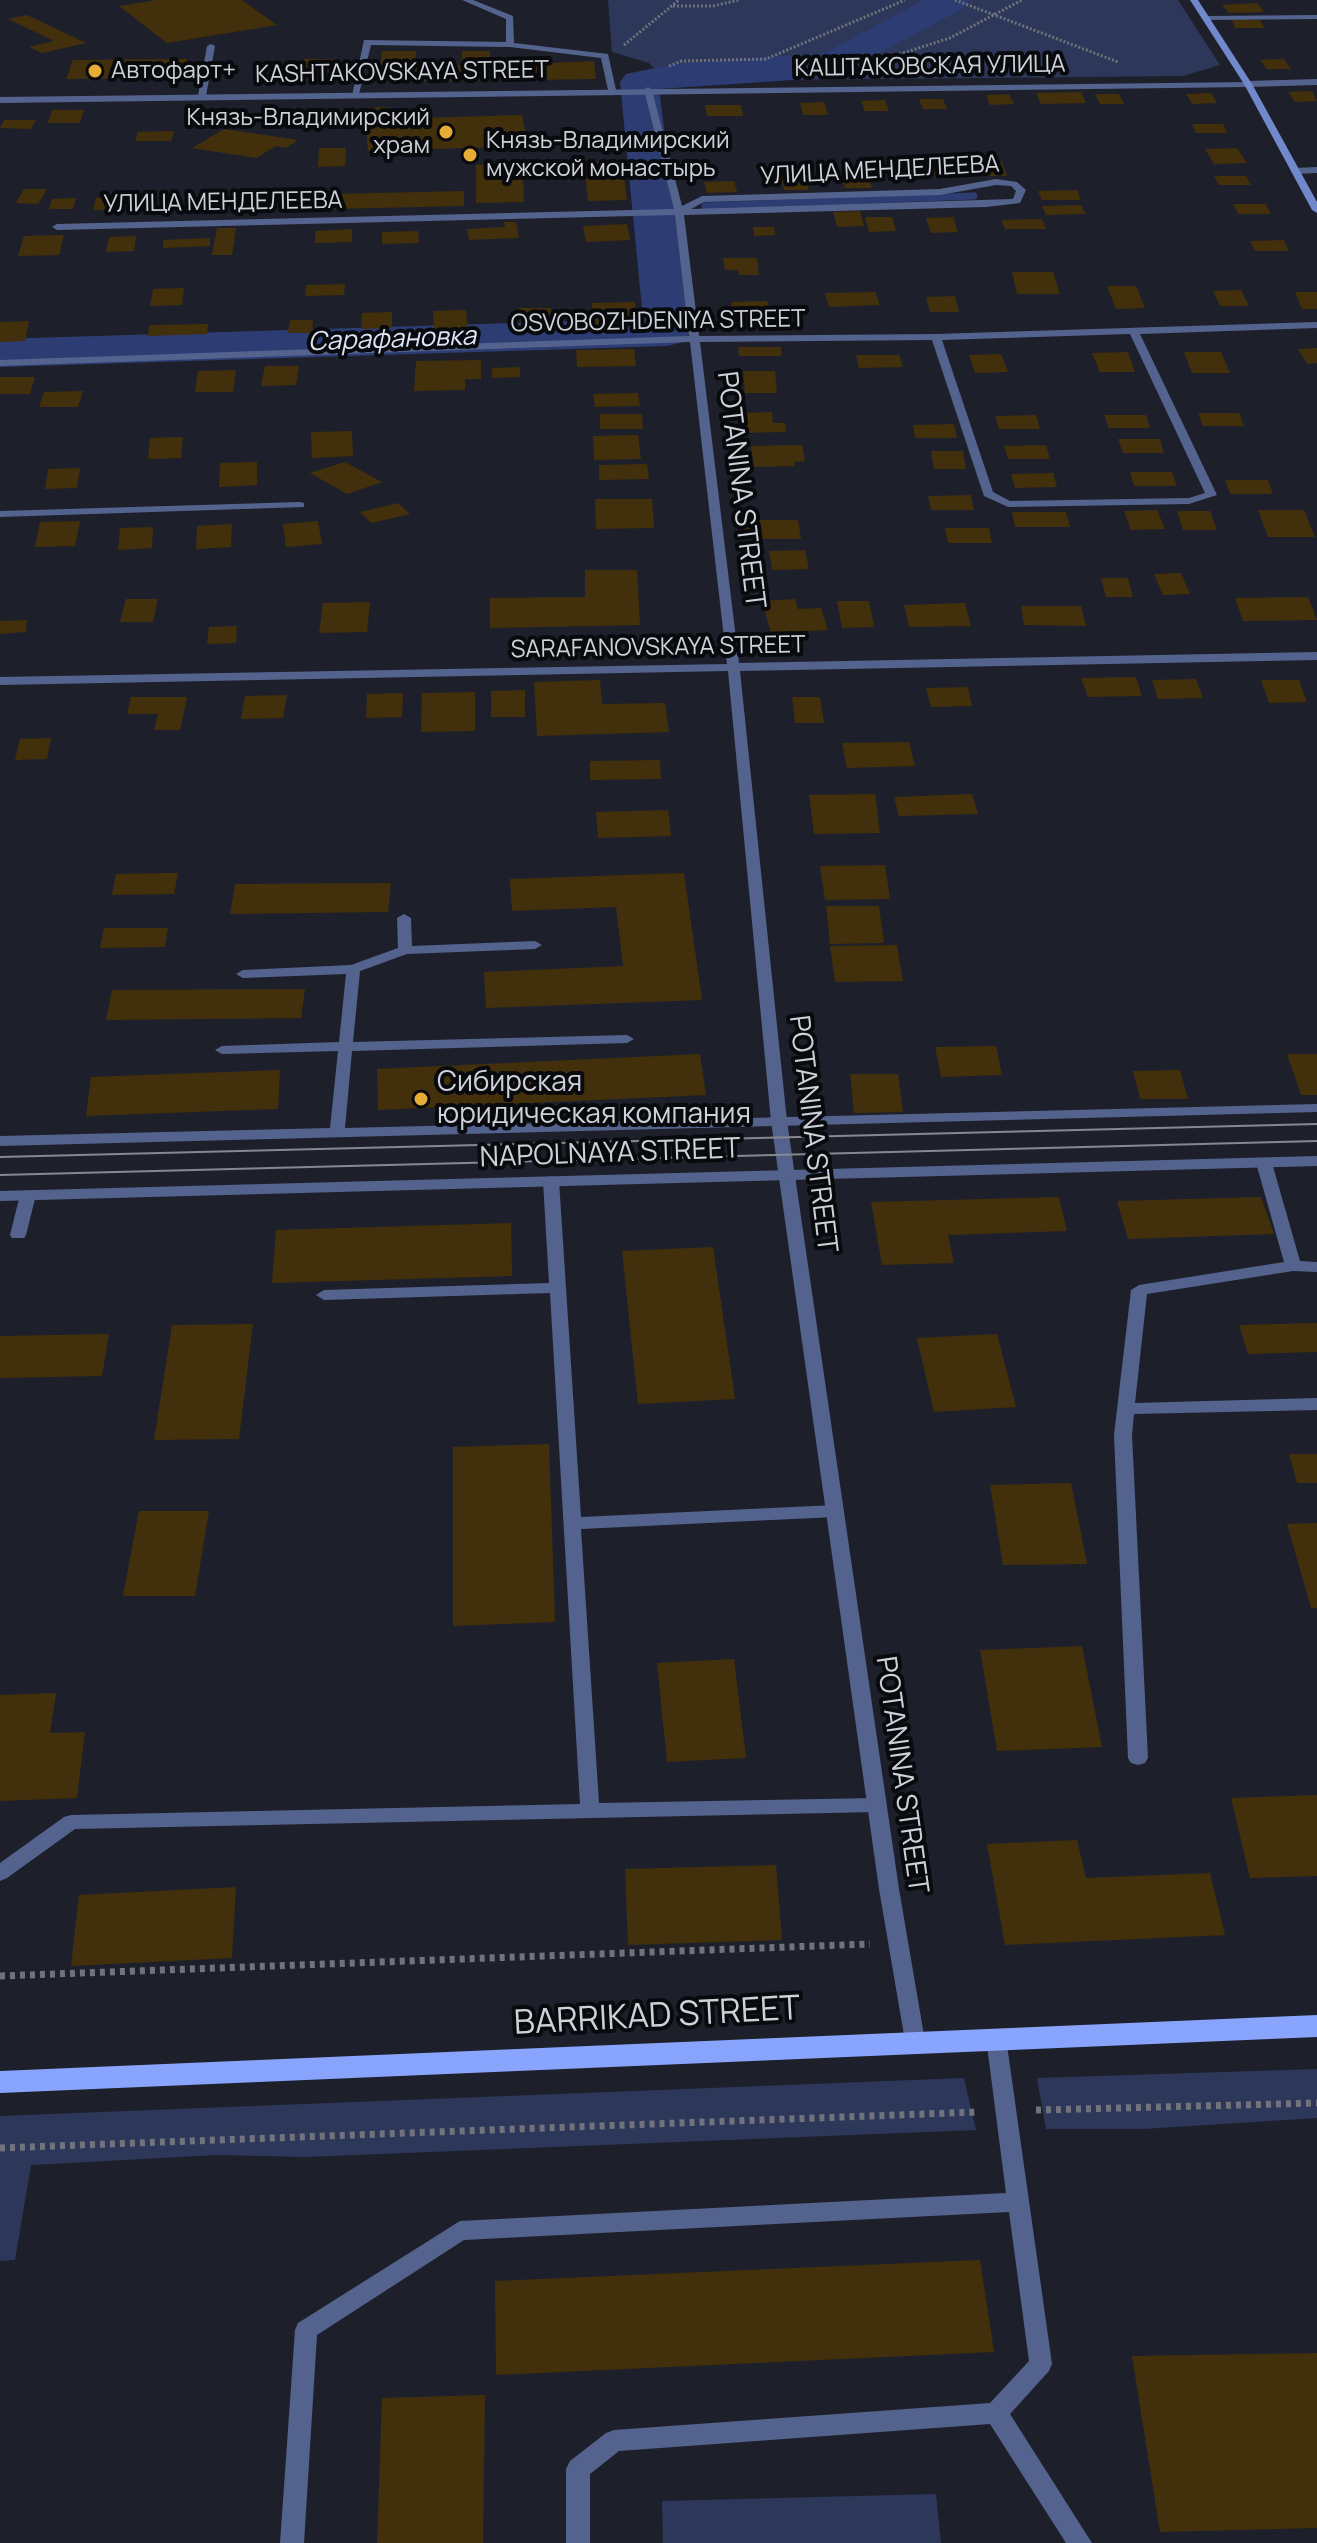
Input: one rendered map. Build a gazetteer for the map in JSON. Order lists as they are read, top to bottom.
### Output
{
  "streets": {
    "main road": ["BARRIKAD STREET"],
    "street": [
      "КАШТАКОВСКАЯ УЛИЦА",
      "KASHTAKOVSKAYA STREET",
      "УЛИЦА МЕНДЕЛЕЕВА",
      "OSVOBOZHDENIYA STREET",
      "POTANINA STREET",
      "SARAFANOVSKAYA STREET",
      "NAPOLNAYA STREET"
    ]
  },
  "crossings": [
    ["КАШТАКОВСКАЯ УЛИЦА", "KASHTAKOVSKAYA STREET"],
    ["КАШТАКОВСКАЯ УЛИЦА", "POTANINA STREET"],
    ["УЛИЦА МЕНДЕЛЕЕВА", "POTANINA STREET"],
    ["OSVOBOZHDENIYA STREET", "POTANINA STREET"],
    ["POTANINA STREET", "SARAFANOVSKAYA STREET"],
    ["POTANINA STREET", "NAPOLNAYA STREET"],
    ["POTANINA STREET", "BARRIKAD STREET"]
  ],
  "water": ["Сарафановка"],
  "places": [
    "Автофарт+",
    "Князь-Владимирский храм",
    "Князь-Владимирский мужской монастырь",
    "Сибирская юридическая компания"
  ]
}
